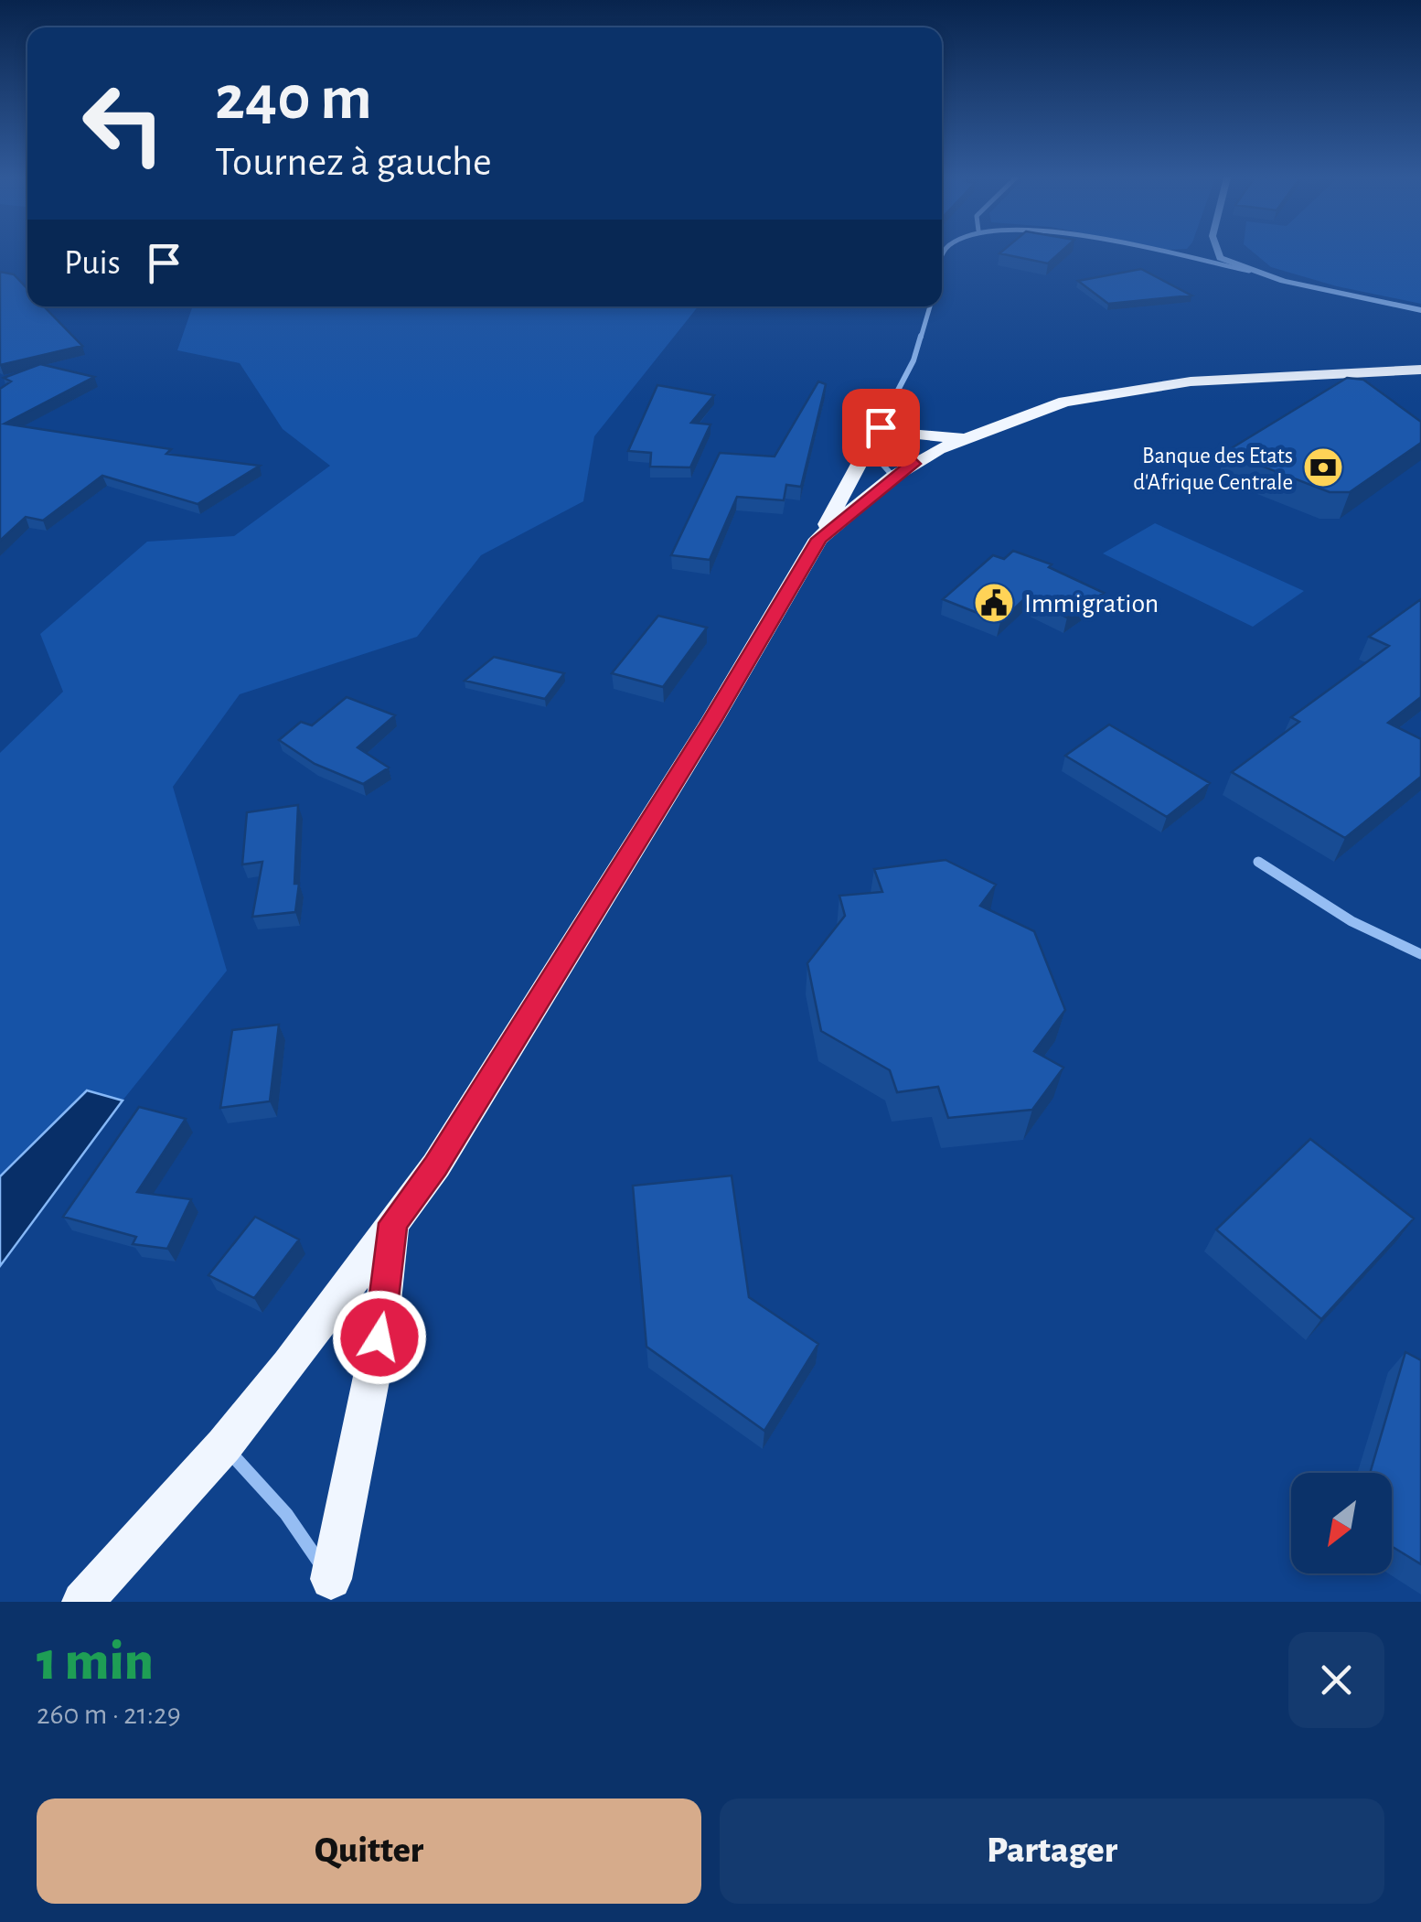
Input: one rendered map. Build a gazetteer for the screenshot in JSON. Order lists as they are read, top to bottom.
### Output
{
  "places": {
    "bank": ["Banque des Etats d'Afrique Centrale"],
    "public building": ["Immigration"]
  },
  "north": "bottom left",
  "page": {
    "turn": ["240 m", "Tournez à gauche"],
    "then": "Puis",
    "heading": ["1 min", "260 m · 21:29"],
    "buttons": ["Quitter", "Partager"]
  }
}
